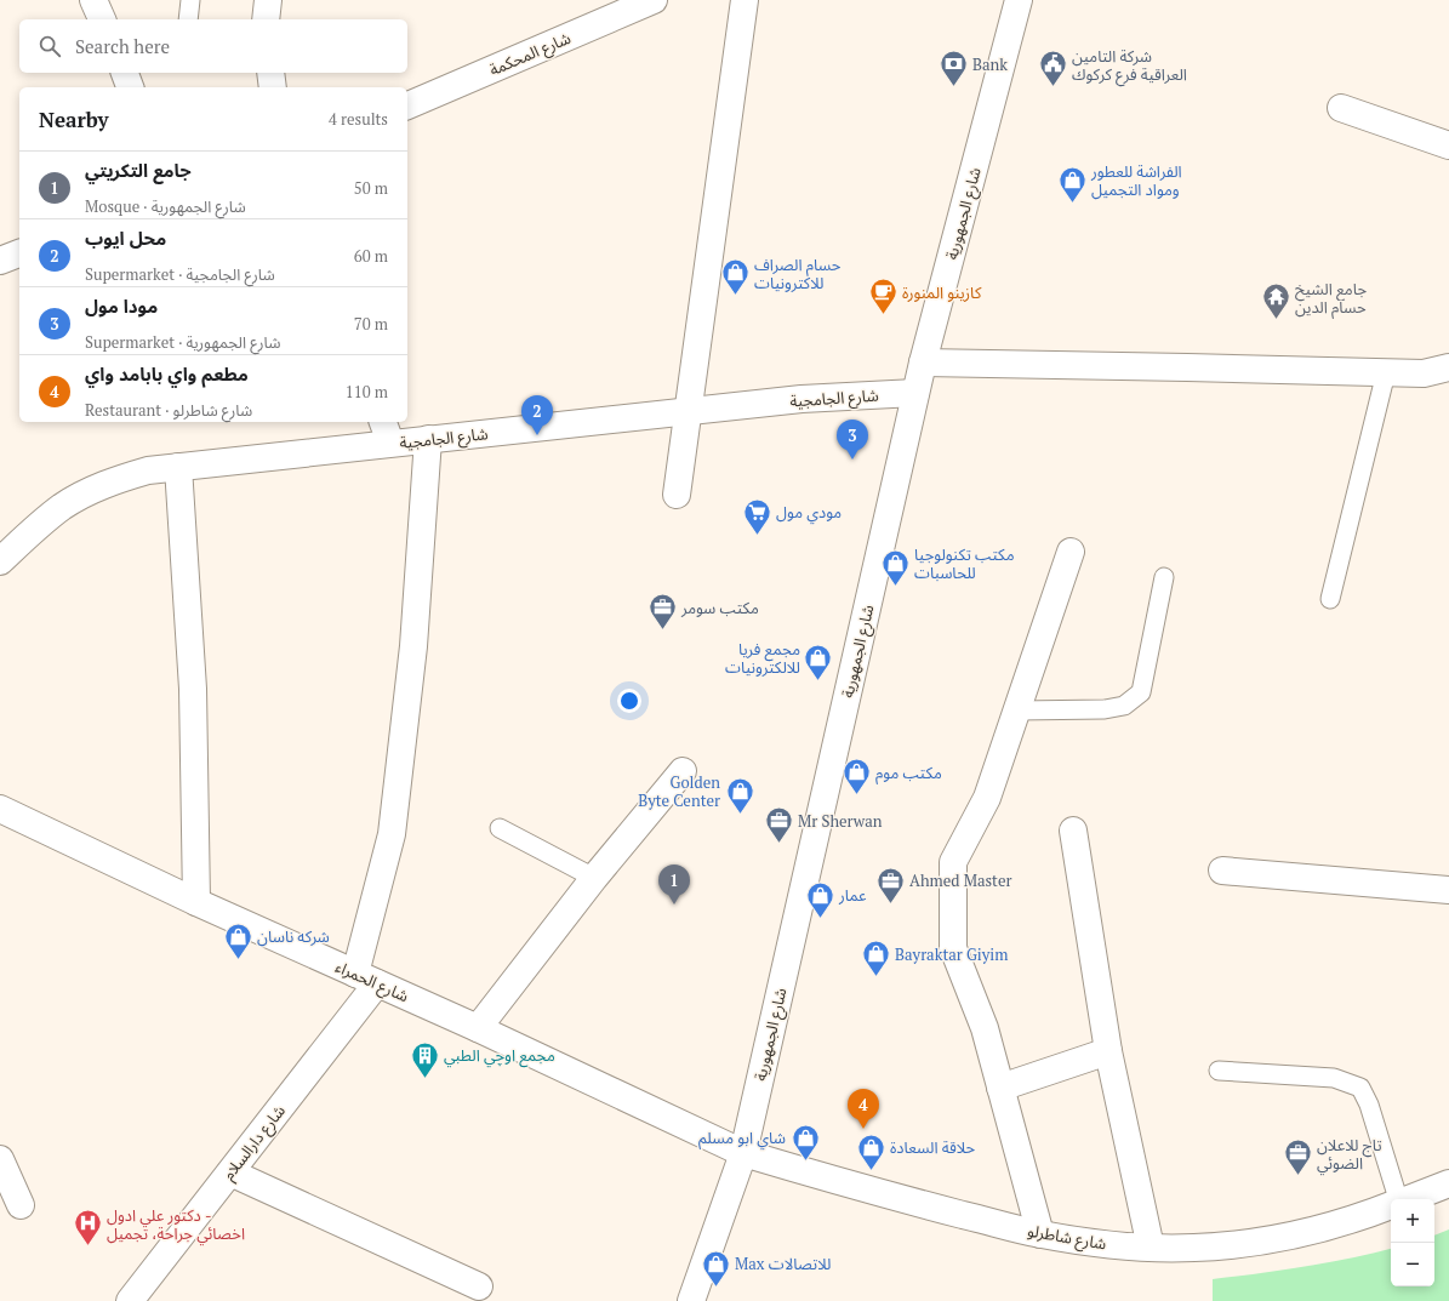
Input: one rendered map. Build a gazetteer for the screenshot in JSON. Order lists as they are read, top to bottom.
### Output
{
  "streets": {
    "street": [
      "شارع المحكمة",
      "شارع الجمهورية",
      "شارع الجامجية",
      "شارع الحمراء",
      "شارع دارالسلام",
      "شارع شاطرلو"
    ]
  },
  "crossings": [
    ["شارع الجمهورية", "شارع الجامجية"],
    ["شارع الجمهورية", "شارع الحمراء"],
    ["شارع الجمهورية", "شارع شاطرلو"],
    ["شارع الحمراء", "شارع دارالسلام"],
    ["شارع الحمراء", "شارع شاطرلو"]
  ],
  "places": {
    "bank": ["Bank"],
    "public building": ["شركة التامين العراقية فرع كركوك"],
    "shop": [
      "الفراشة للعطور ومواد التجميل",
      "حسام الصراف للاكترونيات",
      "مكتب تكنولوجيا للحاسبات",
      "مجمع فريا للالكترونيات",
      "مكتب موم",
      "Golden Byte Center",
      "عمار",
      "شرکە ناسان",
      "Bayraktar Giyim",
      "شاي ابو مسلم",
      "حلاقة السعادة",
      "Max للاتصالات"
    ],
    "cafe": ["كازينو المنورة"],
    "temple": ["جامع الشيخ حسام الدين"],
    "supermarket": ["مودي مول"],
    "office": [
      "مكتب سومر",
      "Mr Sherwan",
      "Ahmed Master",
      "تاج للاعلان الضوئي"
    ],
    "building": ["مجمع اوچي الطبي"],
    "hospital": ["دكتور علي ادول - اخصائي جراحة، تجميل"]
  },
  "page": {
    "search": "Search here",
    "heading": ["Nearby", "4 results"],
    "list": [
      {
        "mark": "1",
        "name": "جامع التكريتي",
        "note": "Mosque · شارع الجمهورية",
        "value": "50 m"
      },
      {
        "mark": "2",
        "name": "محل ايوب",
        "note": "Supermarket · شارع الجامجية",
        "value": "60 m"
      },
      {
        "mark": "3",
        "name": "مودا مول",
        "note": "Supermarket · شارع الجمهورية",
        "value": "70 m"
      },
      {
        "mark": "4",
        "name": "مطعم واي بابامد واي",
        "note": "Restaurant · شارع شاطرلو",
        "value": "110 m"
      }
    ],
    "pins": [
      "2",
      "3",
      "1",
      "4"
    ],
    "map_buttons": ["+", "−"]
  }
}
